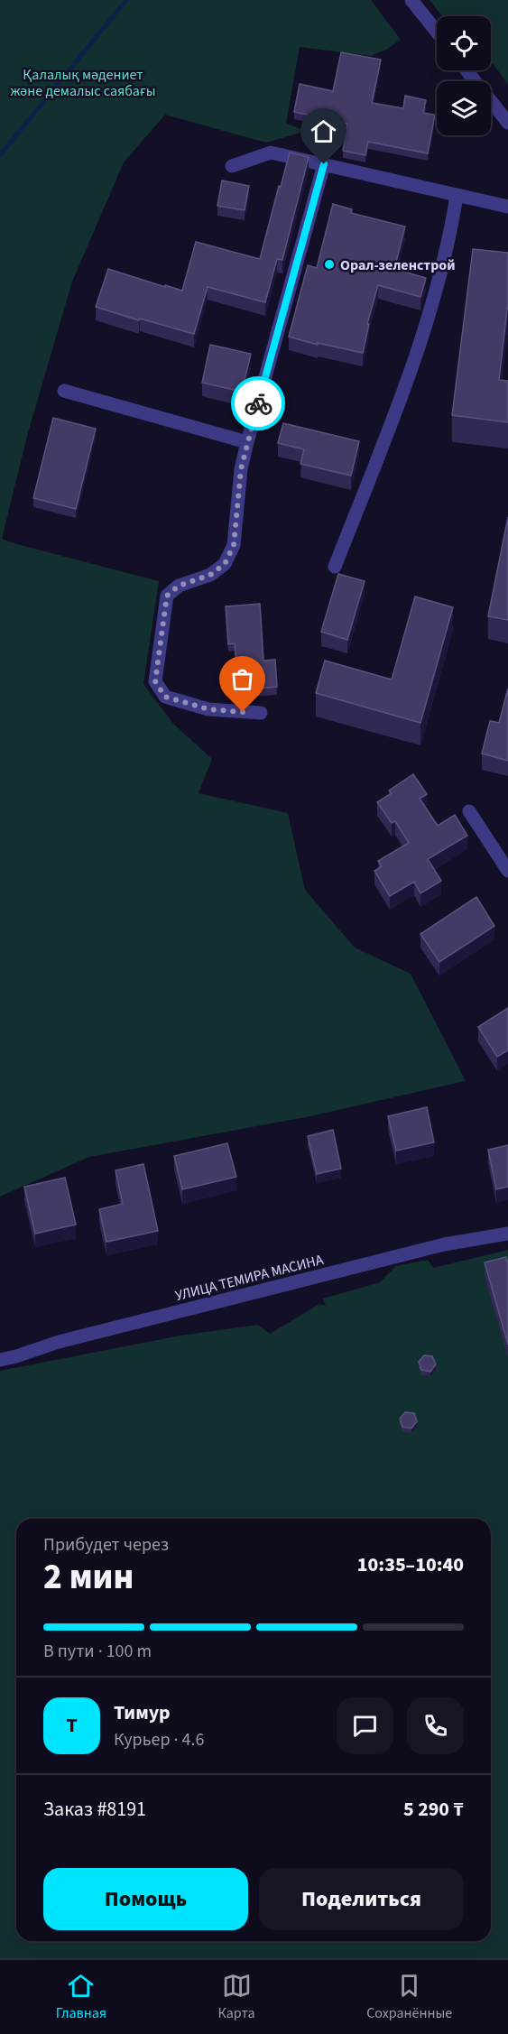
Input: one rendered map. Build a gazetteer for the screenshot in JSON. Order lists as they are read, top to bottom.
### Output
{
  "streets": {
    "street": ["УЛИЦА ТЕМИРА МАСИНА"]
  },
  "parks": ["Қалалық мәдениет және демалыс саябағы"],
  "places": ["Орал-зеленстрой"],
  "page": {
    "heading": ["2 мин", "Прибудет через", "10:35–10:40"],
    "panel": [
      "Тимур",
      "Курьер · 4.6",
      "Заказ #8191",
      "5 290 ₸"
    ],
    "bar": "В пути · 100 m",
    "round": "Т",
    "buttons": ["Помощь", "Поделиться"],
    "tabs": ["Главная", "Карта", "Сохранённые"]
  }
}
